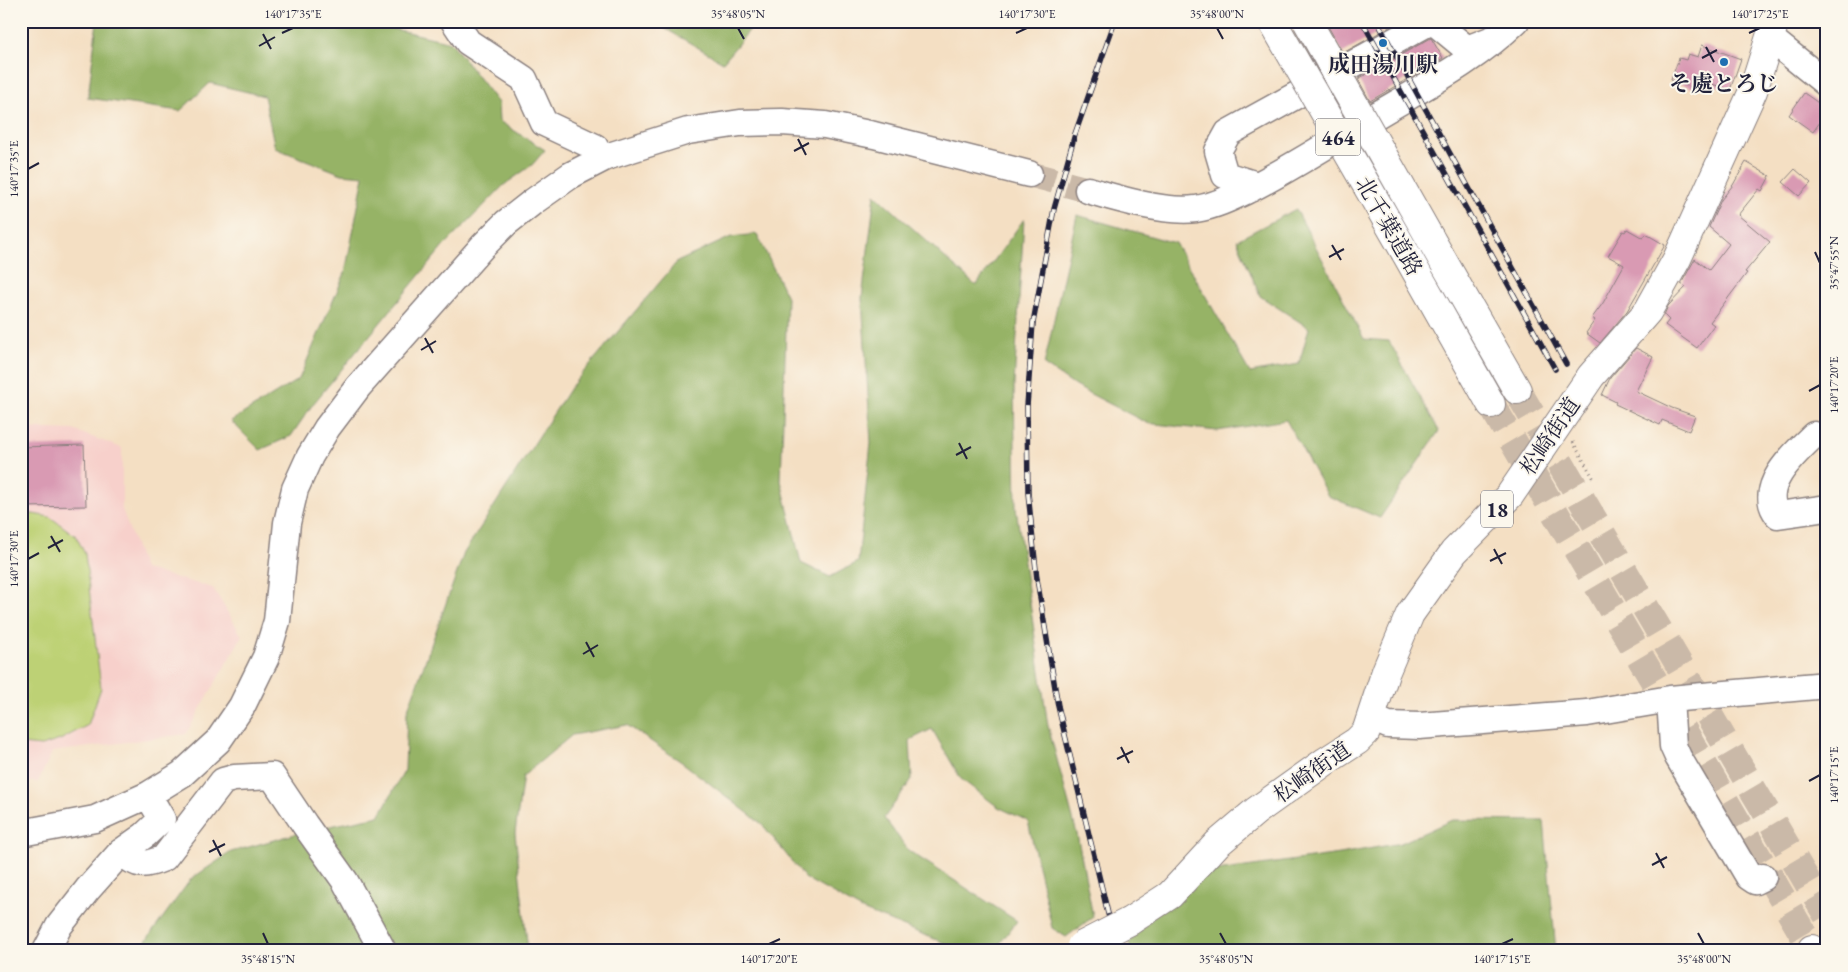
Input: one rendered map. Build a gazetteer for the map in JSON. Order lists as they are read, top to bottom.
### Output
{
  "streets": {
    "main road": [
      "464",
      "北千葉道路",
      "松崎街道",
      "18"
    ]
  },
  "places": ["成田湯川駅", "そ處とろじ"],
  "coordinates": [
    "140°17'35\"E",
    "35°48'05\"N",
    "140°17'30\"E",
    "35°48'00\"N",
    "140°17'25\"E",
    "35°47'55\"N",
    "140°17'20\"E",
    "140°17'15\"E",
    "35°48'15\"N"
  ]
}
